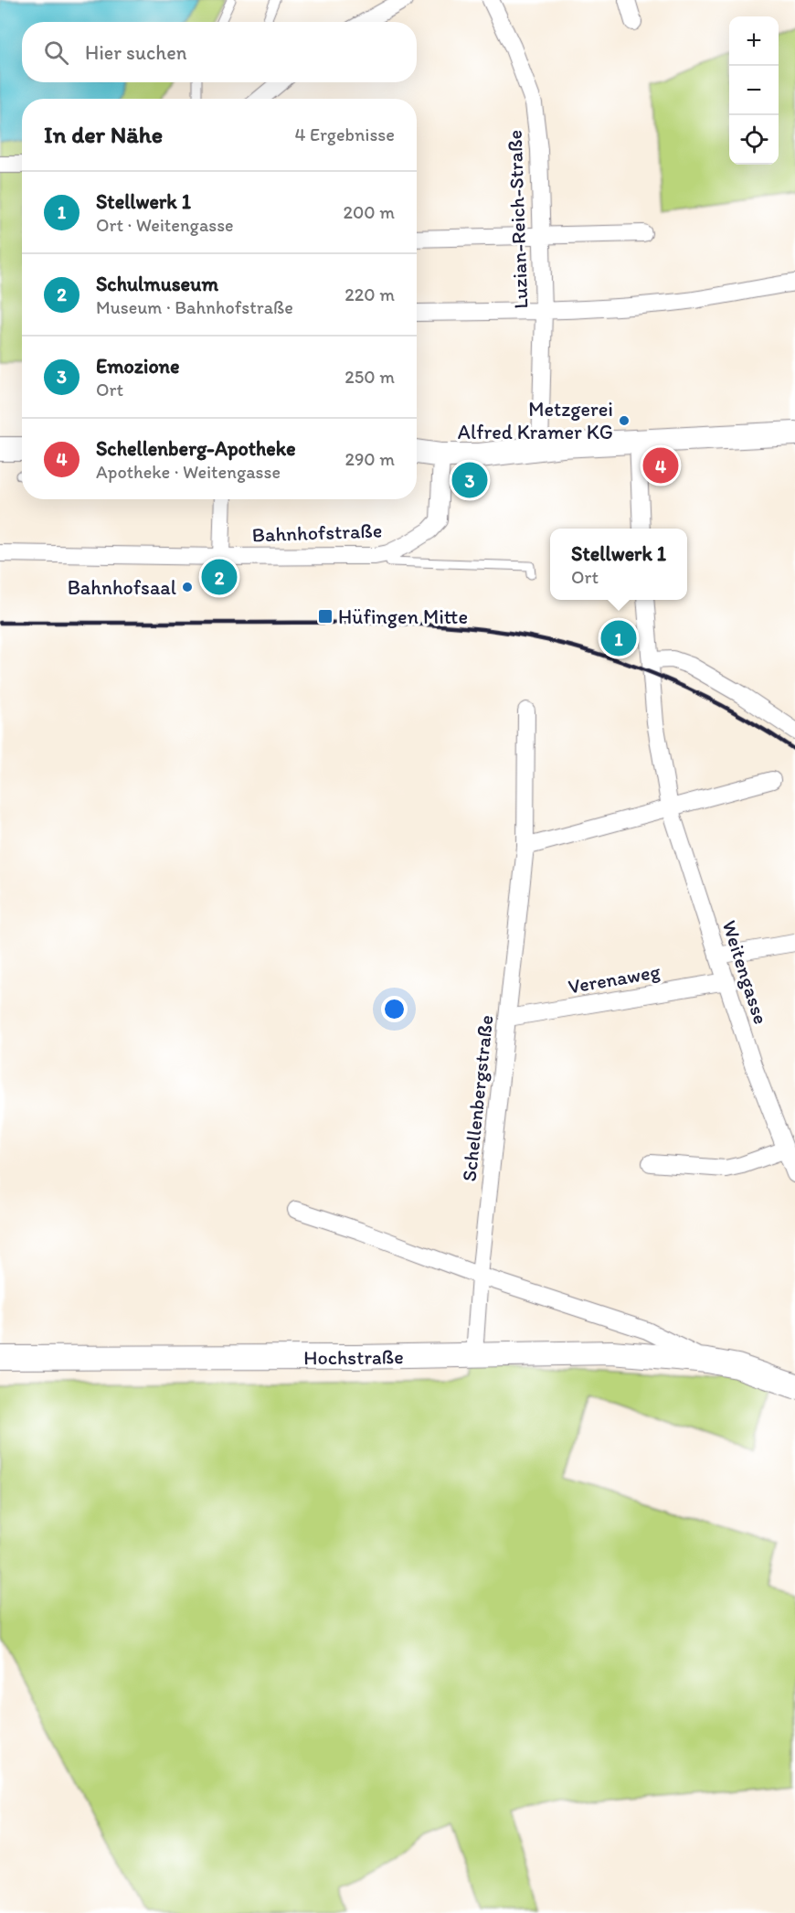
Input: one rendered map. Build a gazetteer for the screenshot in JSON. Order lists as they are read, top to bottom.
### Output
{
  "streets": {
    "street": [
      "Luzian-Reich-Straße",
      "Bahnhofstraße",
      "Weitengasse",
      "Verenaweg",
      "Schellenbergstraße",
      "Hochstraße"
    ]
  },
  "crossings": [
    ["Weitengasse", "Verenaweg"],
    ["Verenaweg", "Schellenbergstraße"],
    ["Schellenbergstraße", "Hochstraße"]
  ],
  "places": {
    "other": ["Metzgerei Alfred Kramer KG", "Bahnhofsaal"],
    "transit": ["Hüfingen Mitte"]
  },
  "page": {
    "map_buttons": ["+", "−"],
    "search": "Hier suchen",
    "heading": ["In der Nähe", "4 Ergebnisse"],
    "list": [
      {
        "mark": "1",
        "name": "Stellwerk 1",
        "note": "Ort · Weitengasse",
        "value": "200 m"
      },
      {
        "mark": "2",
        "name": "Schulmuseum",
        "note": "Museum · Bahnhofstraße",
        "value": "220 m"
      },
      {
        "mark": "3",
        "name": "Emozione",
        "note": "Ort",
        "value": "250 m"
      },
      {
        "mark": "4",
        "name": "Schellenberg-Apotheke",
        "note": "Apotheke · Weitengasse",
        "value": "290 m"
      }
    ],
    "pins": [
      "4",
      "3",
      "2",
      "1"
    ],
    "popup": ["Stellwerk 1", "Ort"]
  }
}
